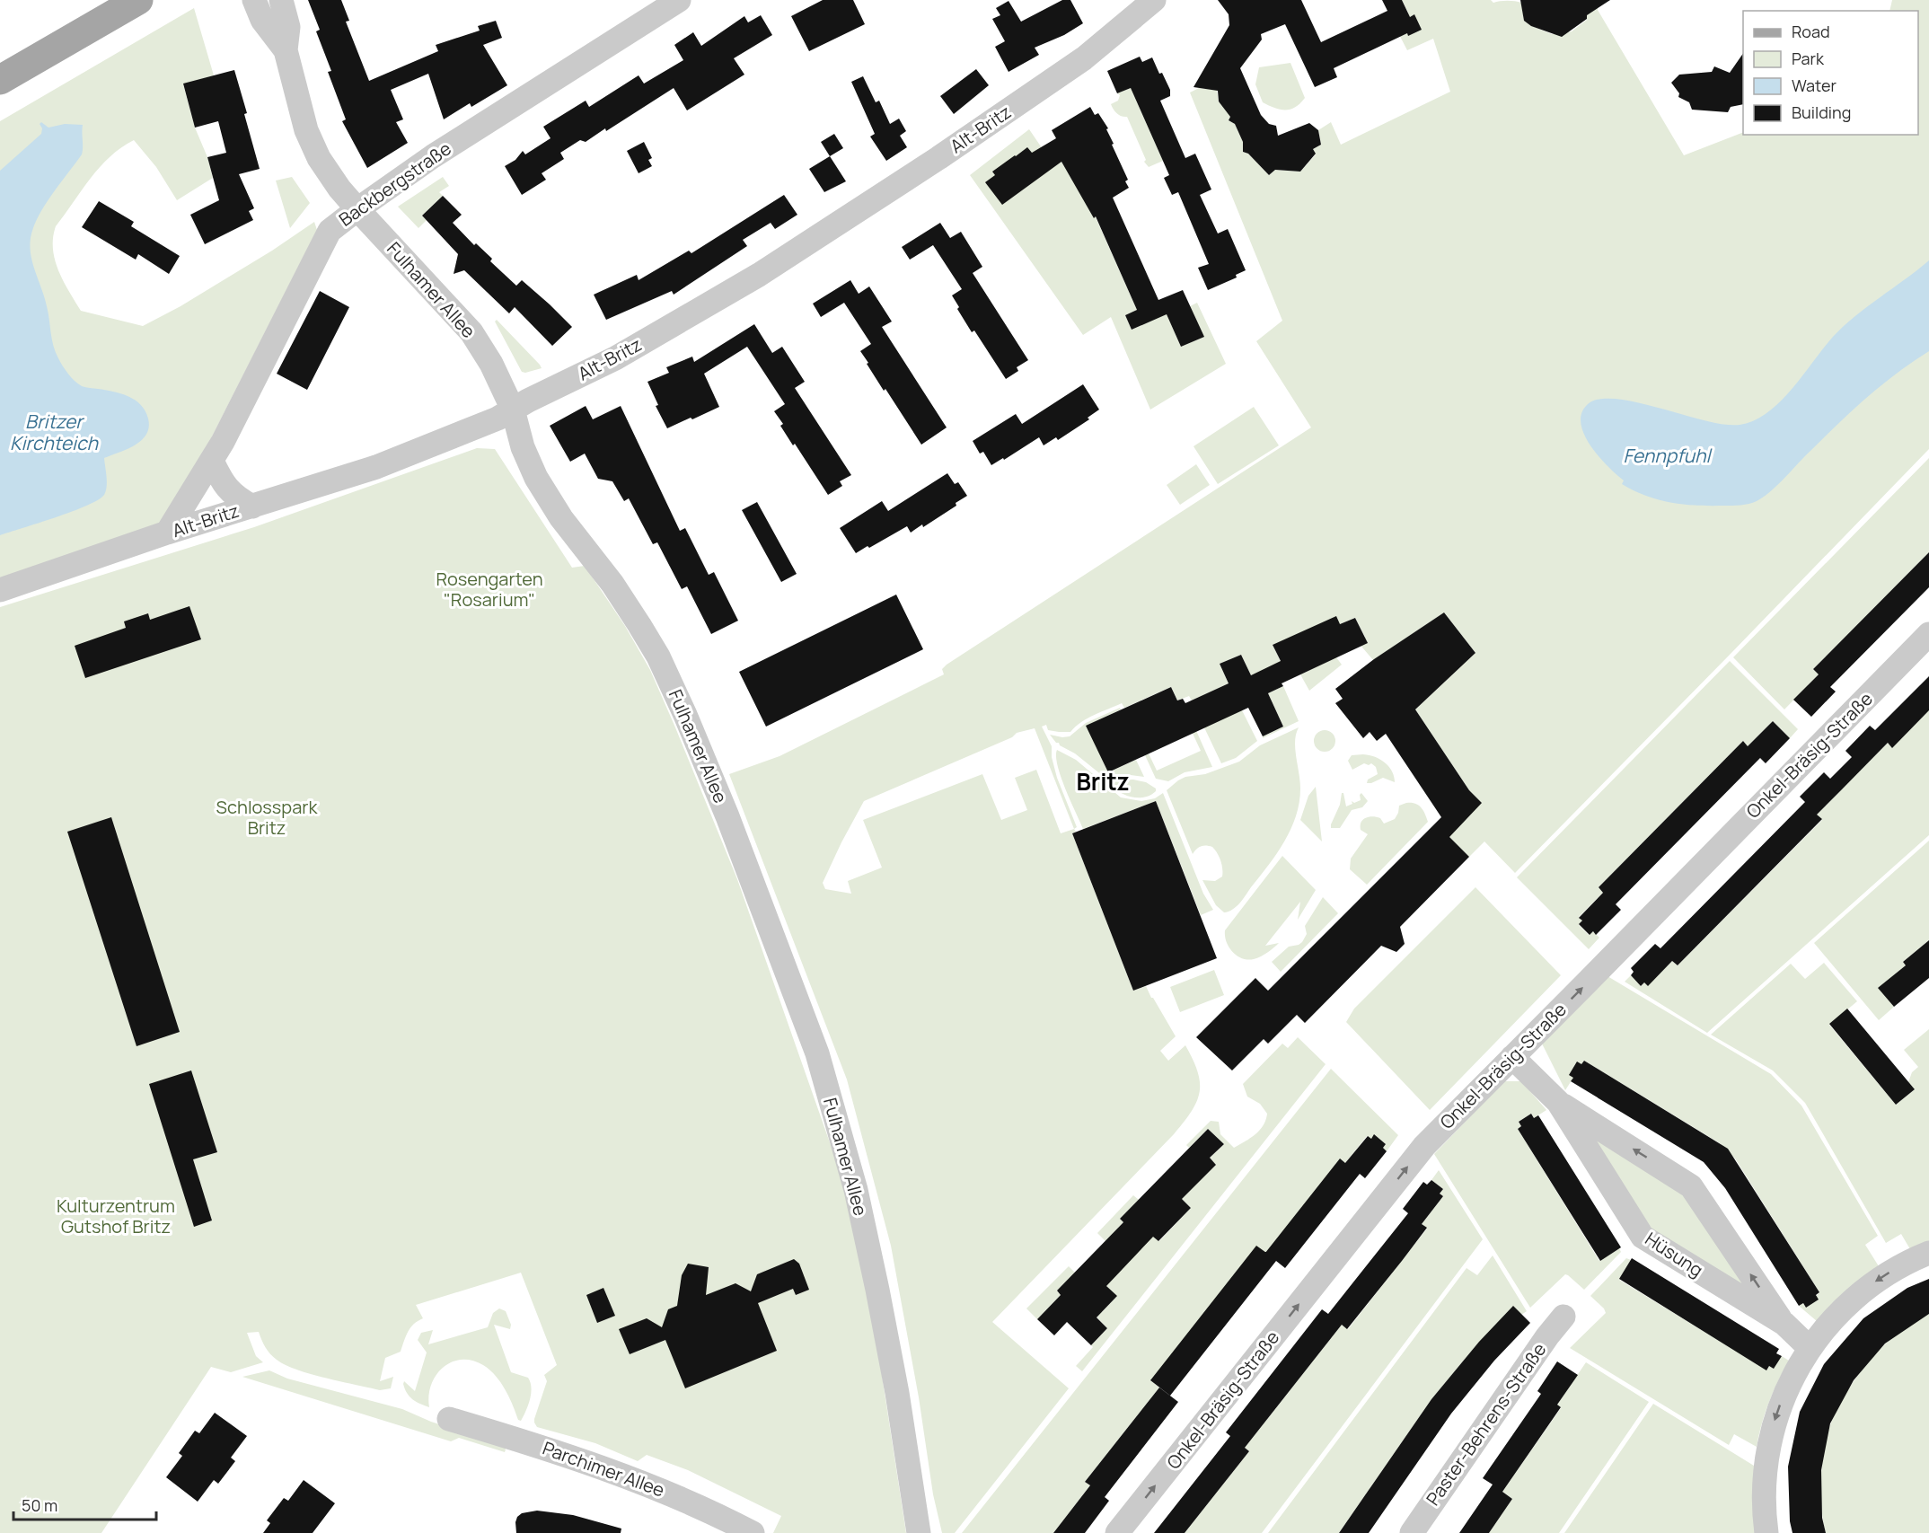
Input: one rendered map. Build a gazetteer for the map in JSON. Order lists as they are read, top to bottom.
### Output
{
  "streets": {
    "street": [
      "Alt-Britz",
      "Backbergstraße",
      "Fulhamer Allee",
      "Onkel-Bräsig-Straße",
      "Hüsung",
      "Paster-Behrens-Straße",
      "Parchimer Allee"
    ]
  },
  "crossings": [
    ["Alt-Britz", "Backbergstraße"],
    ["Alt-Britz", "Fulhamer Allee"],
    ["Backbergstraße", "Fulhamer Allee"],
    ["Onkel-Bräsig-Straße", "Hüsung"]
  ],
  "one_way": ["Onkel-Bräsig-Straße"],
  "districts": ["Britz"],
  "water": ["Britzer Kirchteich", "Fennpfuhl"],
  "parks": ["Rosengarten \"Rosarium\"", "Schlosspark Britz", "Kulturzentrum Gutshof Britz"],
  "legend": [
    "Road",
    "Park",
    "Water",
    "Building"
  ],
  "scale_bar": "50 m"
}
